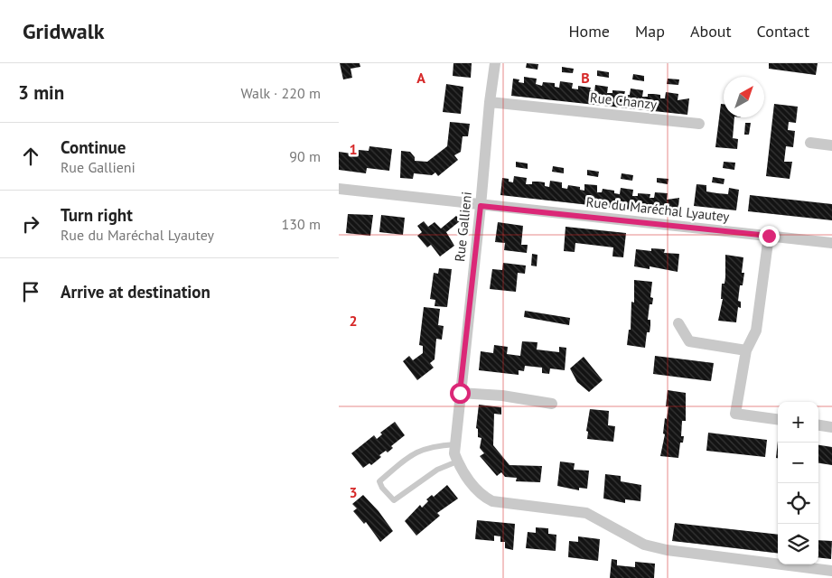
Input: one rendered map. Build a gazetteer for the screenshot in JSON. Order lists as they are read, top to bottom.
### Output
{
  "streets": {
    "street": ["Rue Chanzy", "Rue du Maréchal Lyautey", "Rue Gallieni"]
  },
  "crossings": [
    ["Rue Chanzy", "Rue Gallieni"],
    ["Rue du Maréchal Lyautey", "Rue Gallieni"]
  ],
  "north": "top right",
  "page": {
    "header": "Gridwalk",
    "nav": [
      "Home",
      "Map",
      "About",
      "Contact"
    ],
    "heading": ["3 min", "Walk · 220 m"],
    "list": [
      ["Continue", "Rue Gallieni", "90 m"],
      ["Turn right", "Rue du Maréchal Lyautey", "130 m"],
      "Arrive at destination"
    ],
    "map_buttons": ["+", "−"]
  },
  "grid": {
    "columns": ["A", "B"],
    "rows": ["1", "2", "3"]
  }
}
